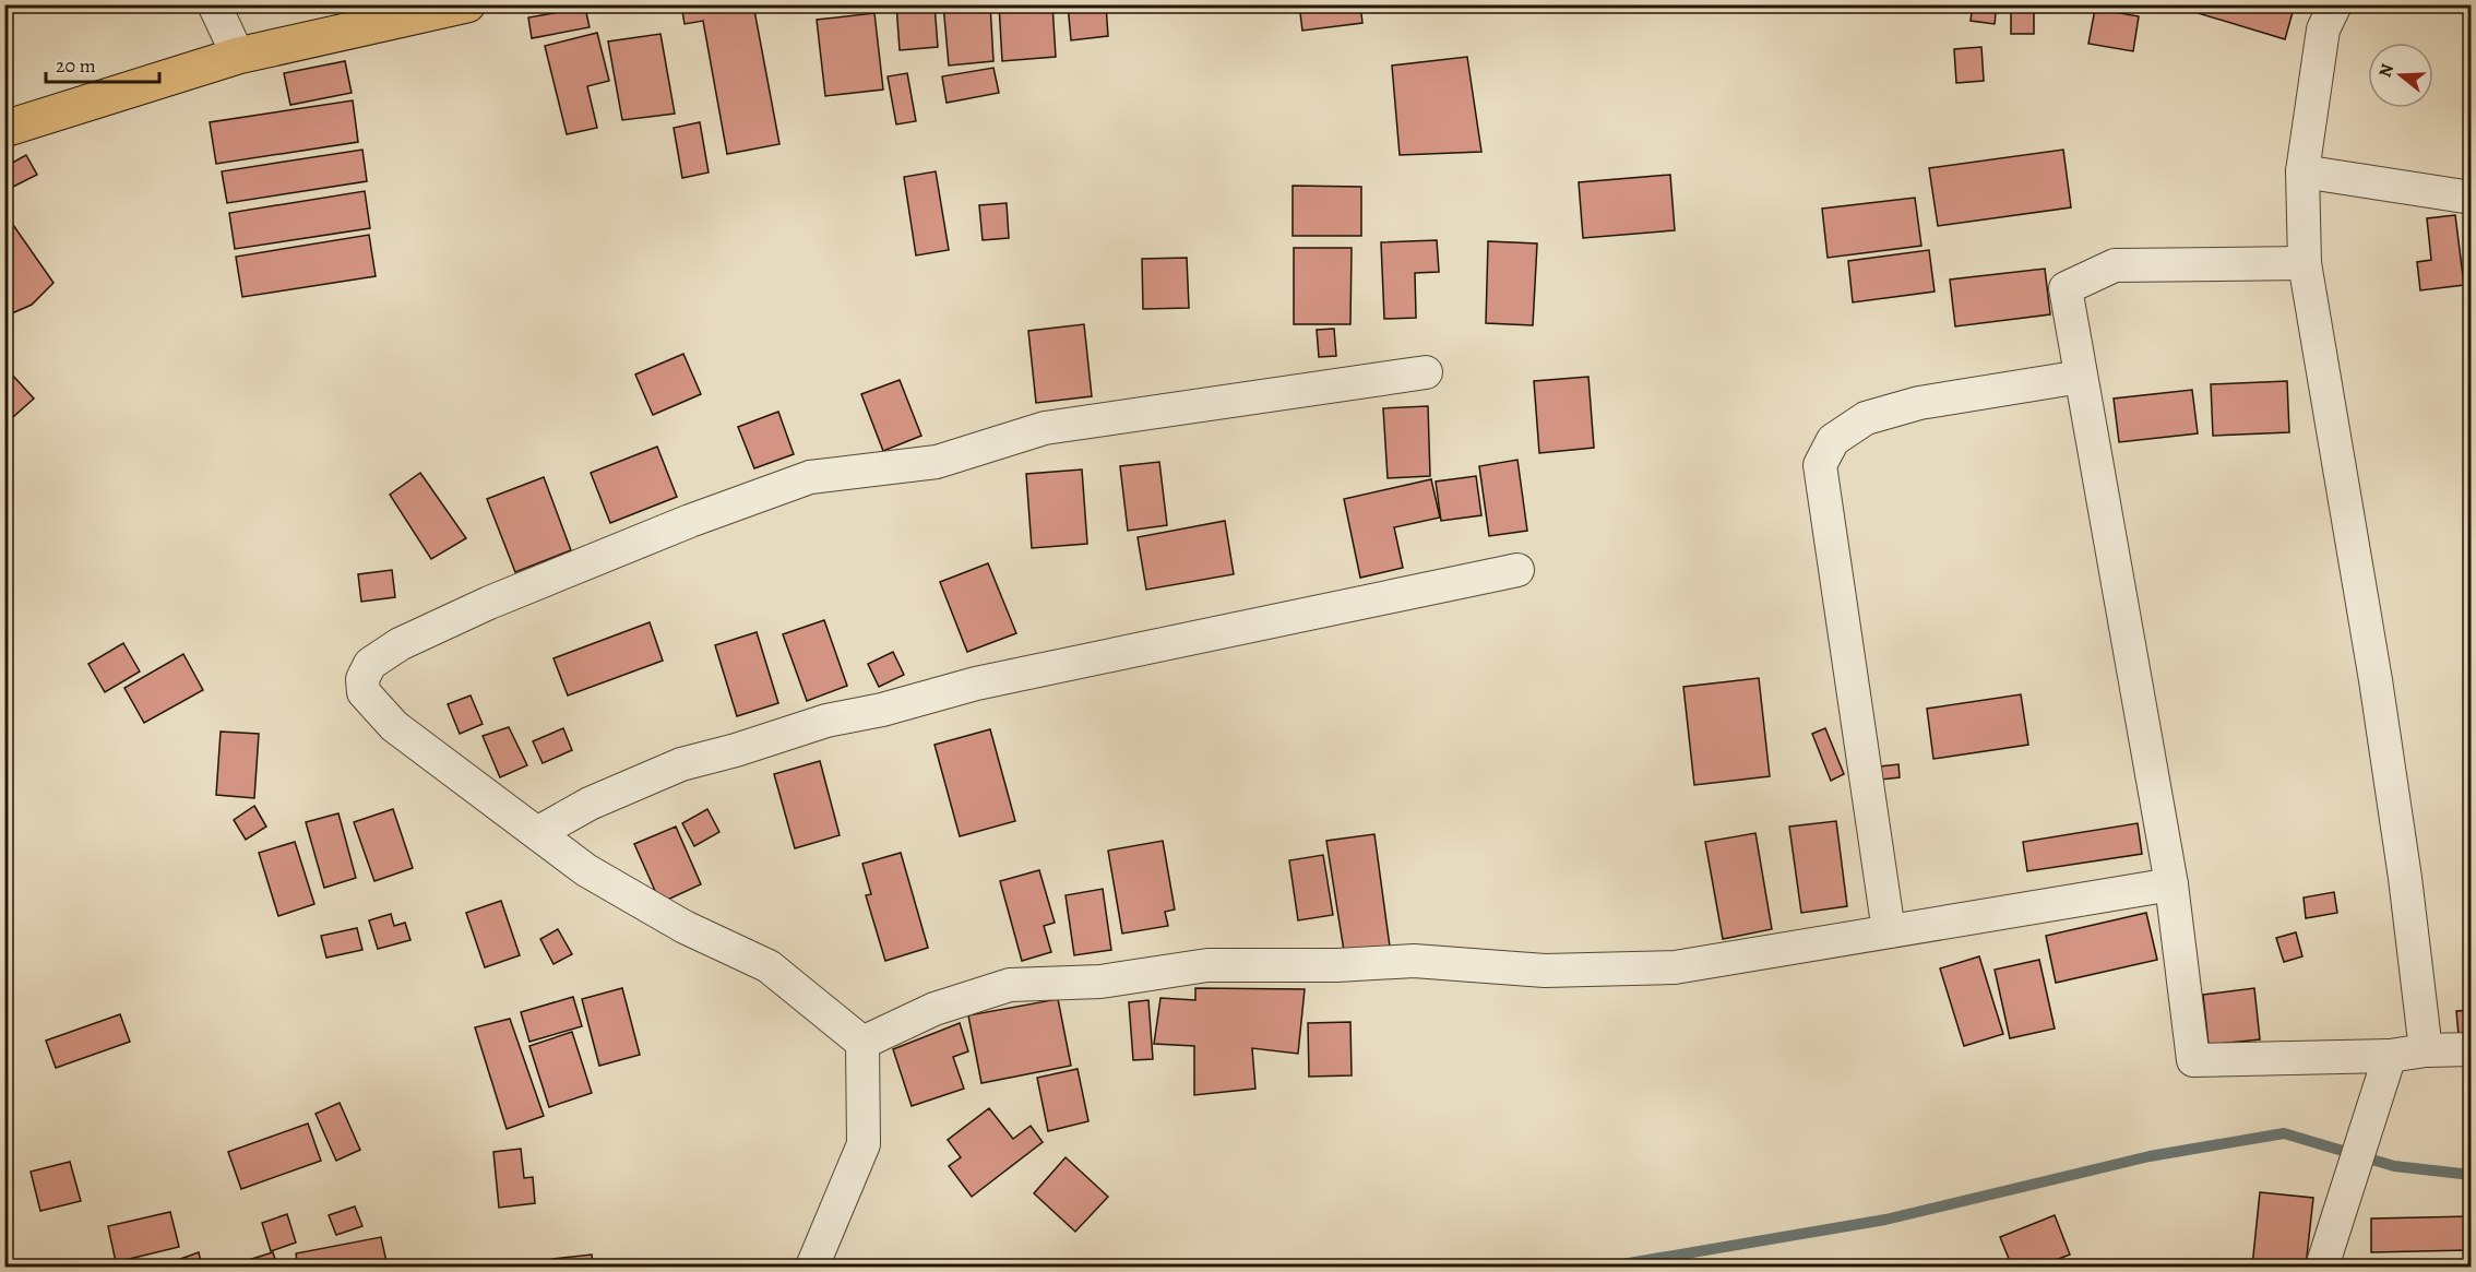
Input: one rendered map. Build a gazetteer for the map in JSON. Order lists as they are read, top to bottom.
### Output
{
  "scale_bar": "20 m",
  "north": "left"
}
